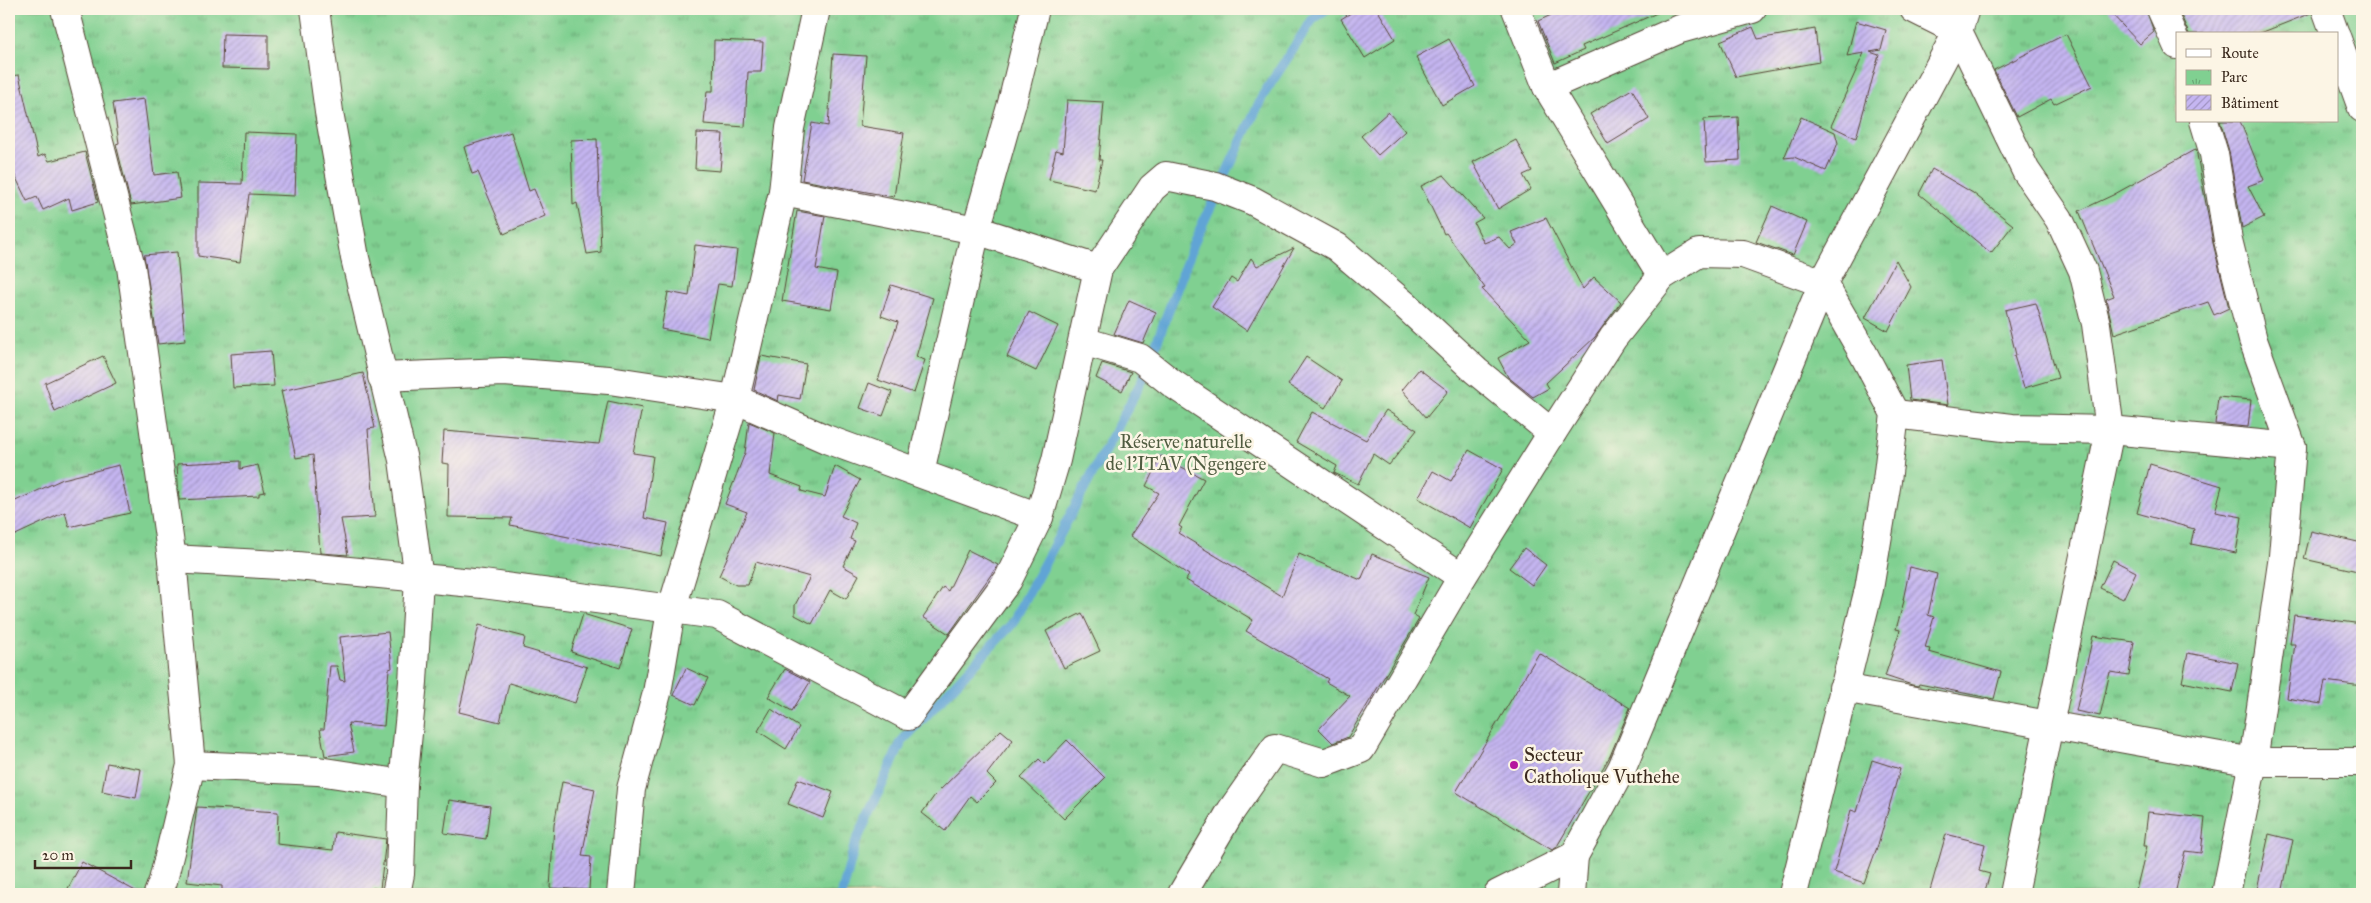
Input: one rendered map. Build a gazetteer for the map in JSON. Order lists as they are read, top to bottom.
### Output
{
  "parks": ["Réserve naturelle de l'ITAV (Ngengere"],
  "places": ["Secteur Catholique Vuthehe"],
  "legend": ["Route", "Parc", "Bâtiment"],
  "scale_bar": "20 m"
}
